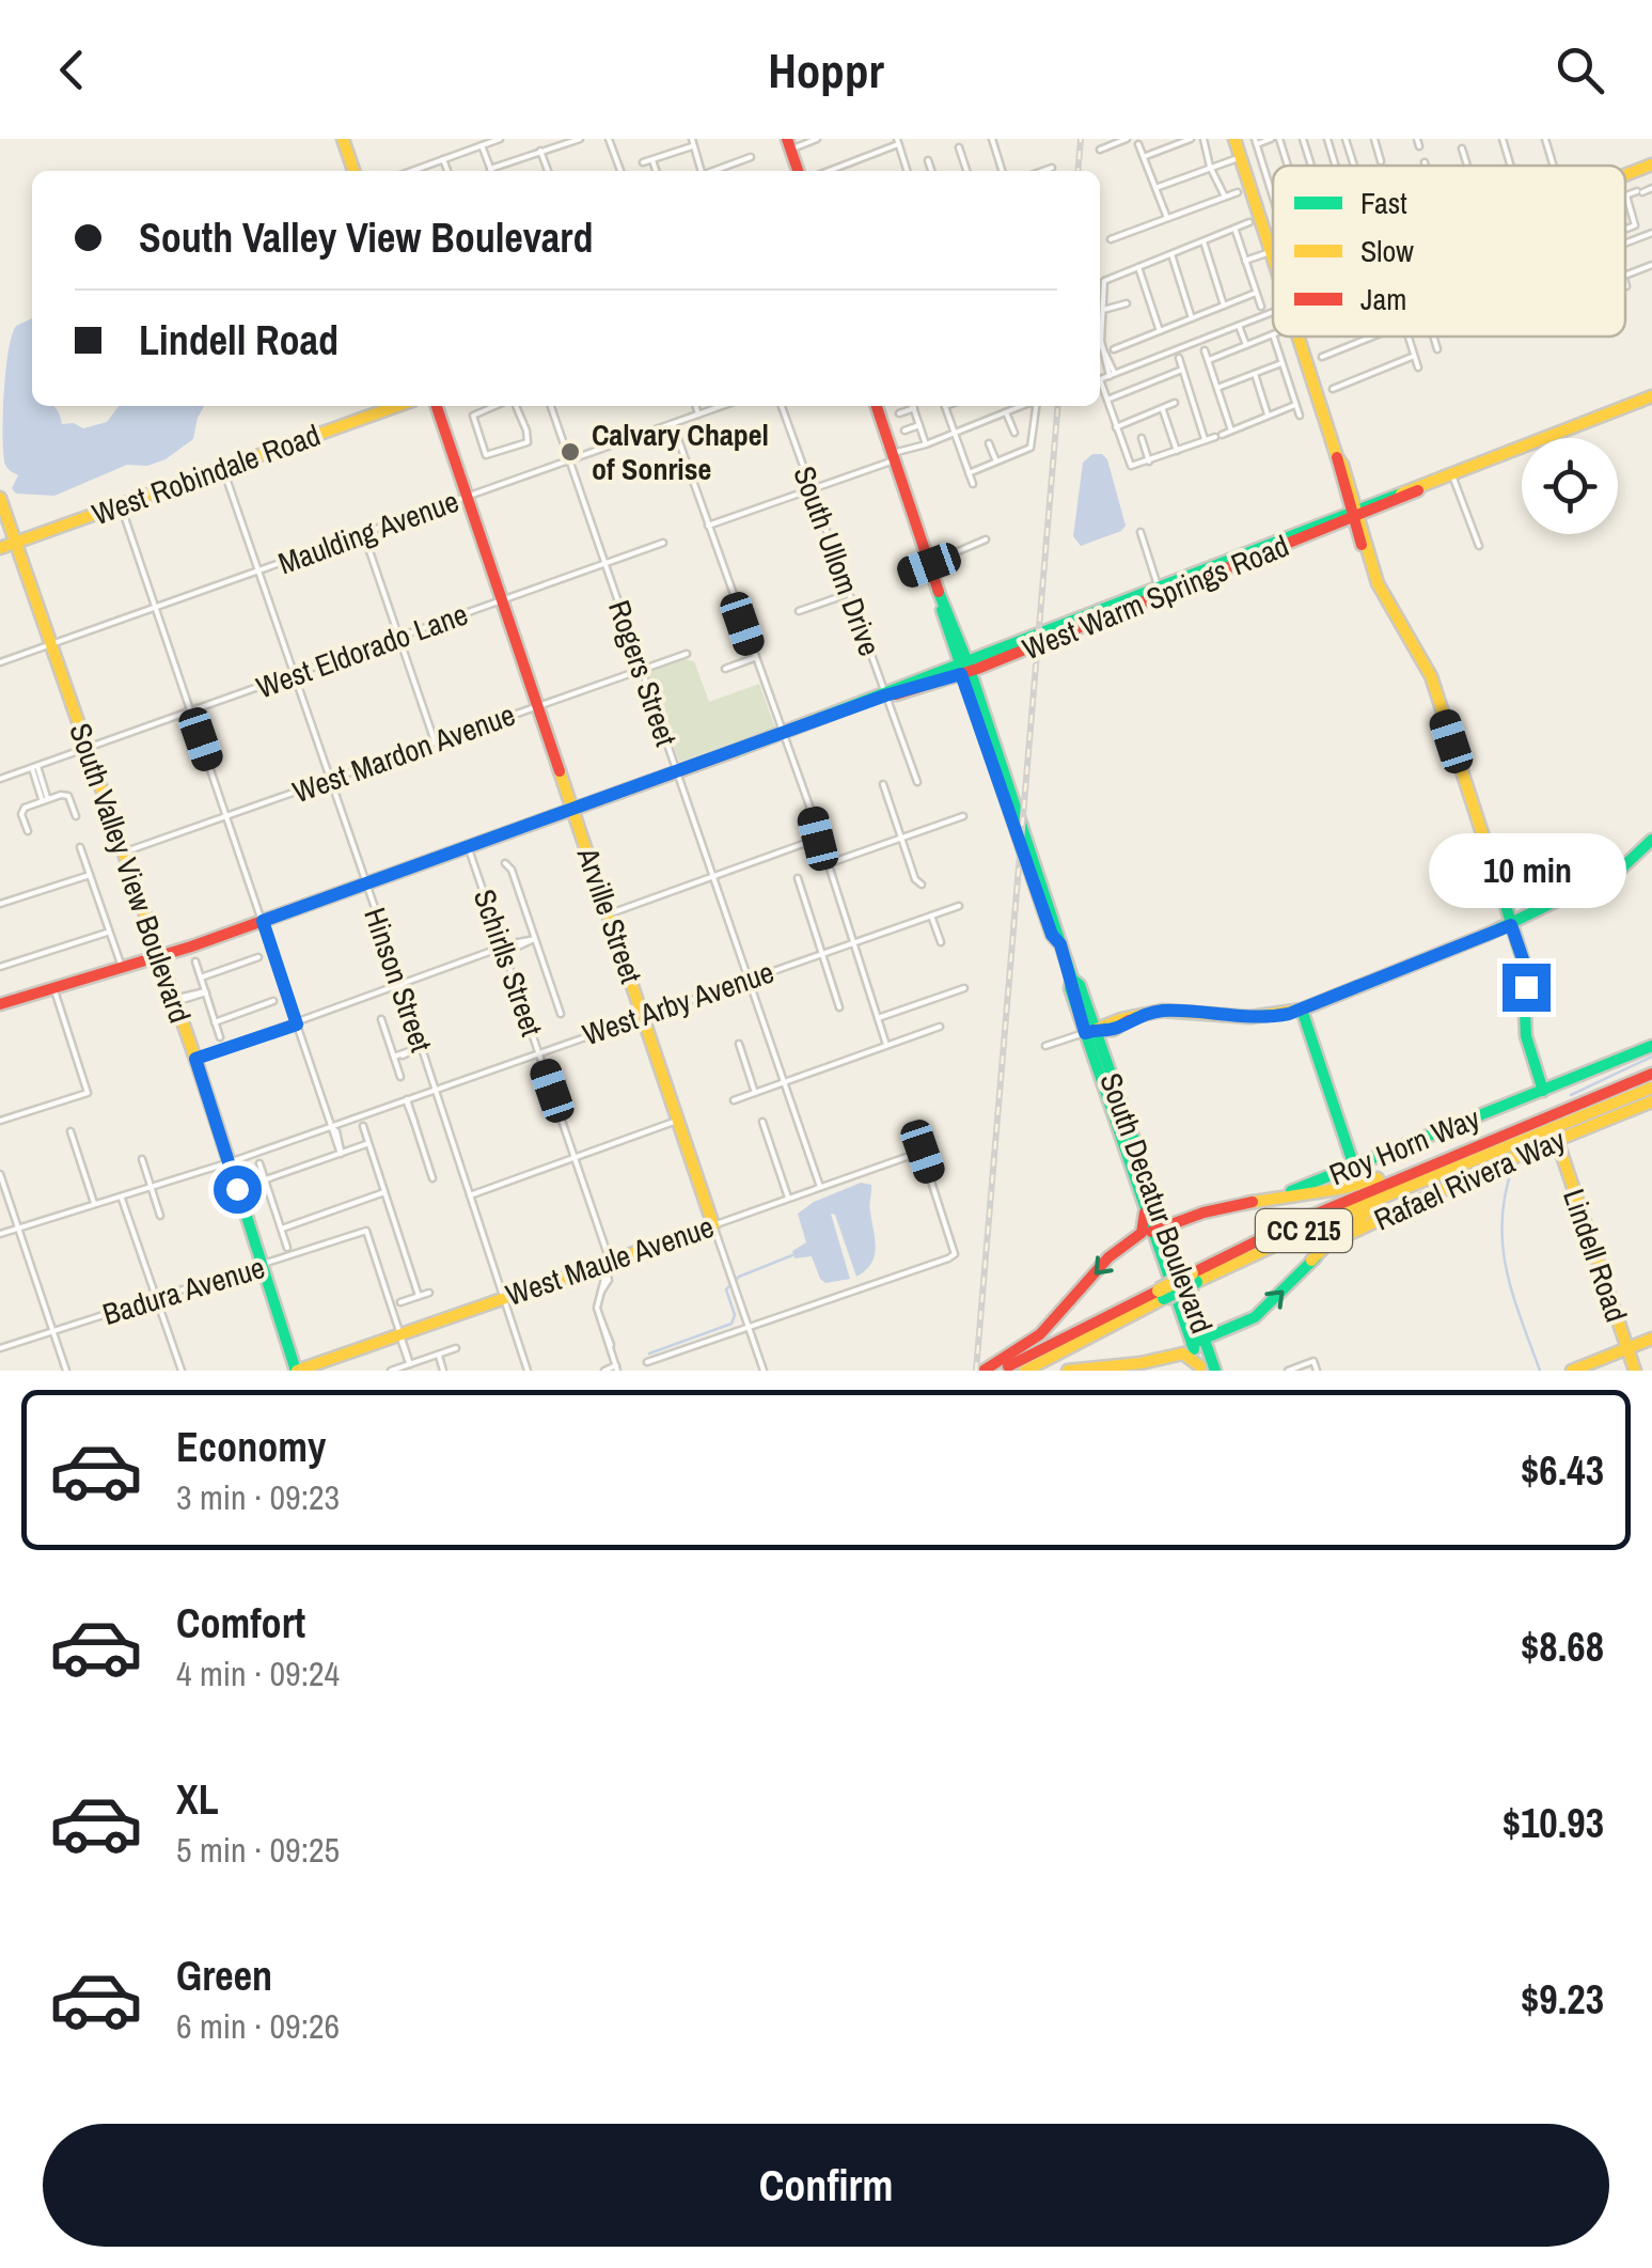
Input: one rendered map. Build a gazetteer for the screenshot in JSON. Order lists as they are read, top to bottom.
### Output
{
  "streets": {
    "main road": [
      "West Robindale Road",
      "West Warm Springs Road",
      "South Valley View Boulevard",
      "Arville Street",
      "Roy Horn Way",
      "Rafael Rivera Way",
      "South Decatur Boulevard",
      "CC 215",
      "Lindell Road",
      "West Maule Avenue"
    ],
    "street": [
      "Maulding Avenue",
      "South Ullom Drive",
      "West Eldorado Lane",
      "Rogers Street",
      "West Mardon Avenue",
      "Schirlls Street",
      "Hinson Street",
      "West Arby Avenue",
      "Badura Avenue"
    ]
  },
  "crossings": [
    ["West Robindale Road", "South Valley View Boulevard"],
    ["West Robindale Road", "Hinson Street"],
    ["Maulding Avenue", "Rogers Street"],
    ["Maulding Avenue", "South Valley View Boulevard"],
    ["Maulding Avenue", "Arville Street"],
    ["Maulding Avenue", "Hinson Street"],
    ["South Ullom Drive", "West Warm Springs Road"],
    ["West Warm Springs Road", "Rogers Street"],
    ["West Warm Springs Road", "South Valley View Boulevard"],
    ["West Warm Springs Road", "Arville Street"],
    ["West Warm Springs Road", "Schirlls Street"],
    ["West Warm Springs Road", "Hinson Street"],
    ["West Warm Springs Road", "South Decatur Boulevard"],
    ["West Eldorado Lane", "Rogers Street"],
    ["West Eldorado Lane", "South Valley View Boulevard"],
    ["West Eldorado Lane", "Arville Street"],
    ["West Eldorado Lane", "Hinson Street"],
    ["Rogers Street", "West Mardon Avenue"],
    ["Rogers Street", "West Arby Avenue"],
    ["Rogers Street", "West Maule Avenue"],
    ["West Mardon Avenue", "South Valley View Boulevard"],
    ["West Mardon Avenue", "Arville Street"],
    ["West Mardon Avenue", "Hinson Street"],
    ["South Valley View Boulevard", "West Arby Avenue"],
    ["South Valley View Boulevard", "West Maule Avenue"],
    ["South Valley View Boulevard", "Badura Avenue"],
    ["Arville Street", "West Arby Avenue"],
    ["Arville Street", "West Maule Avenue"],
    ["Schirlls Street", "West Arby Avenue"],
    ["Schirlls Street", "West Maule Avenue"],
    ["Hinson Street", "West Arby Avenue"],
    ["Hinson Street", "West Maule Avenue"],
    ["Roy Horn Way", "South Decatur Boulevard"],
    ["Rafael Rivera Way", "South Decatur Boulevard"],
    ["Rafael Rivera Way", "Lindell Road"],
    ["West Maule Avenue", "Badura Avenue"]
  ],
  "places": ["Calvary Chapel of Sonrise"],
  "legend": ["Fast", "Slow", "Jam"],
  "page": {
    "header": "Hoppr",
    "banner": ["South Valley View Boulevard", "Lindell Road"],
    "bubble": "10 min",
    "list": [
      {
        "name": "Economy",
        "note": "3 min · 09:23",
        "value": "$6.43"
      },
      {
        "name": "Comfort",
        "note": "4 min · 09:24",
        "value": "$8.68"
      },
      {
        "name": "XL",
        "note": "5 min · 09:25",
        "value": "$10.93"
      },
      {
        "name": "Green",
        "note": "6 min · 09:26",
        "value": "$9.23"
      }
    ],
    "buttons": "Confirm"
  }
}
